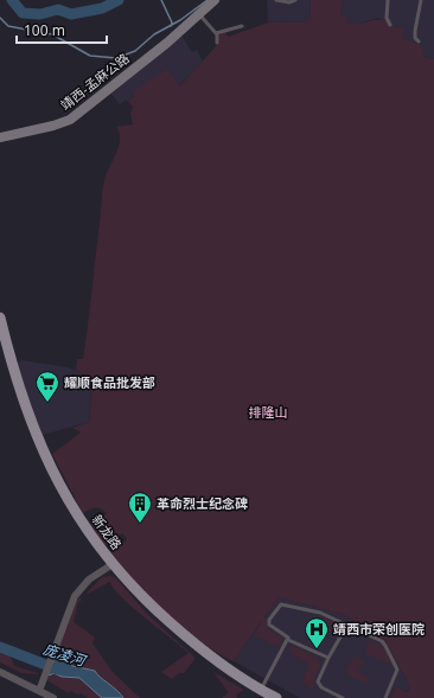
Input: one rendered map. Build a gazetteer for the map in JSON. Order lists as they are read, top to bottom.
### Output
{
  "streets": {
    "main road": ["靖西-孟麻公路", "新龙路"]
  },
  "water": ["庞凌河"],
  "parks": ["排隆山"],
  "places": {
    "supermarket": ["耀顺食品批发部"],
    "building": ["革命烈士纪念碑"],
    "hospital": ["靖西市荣创医院"]
  },
  "scale_bar": "100 m"
}
